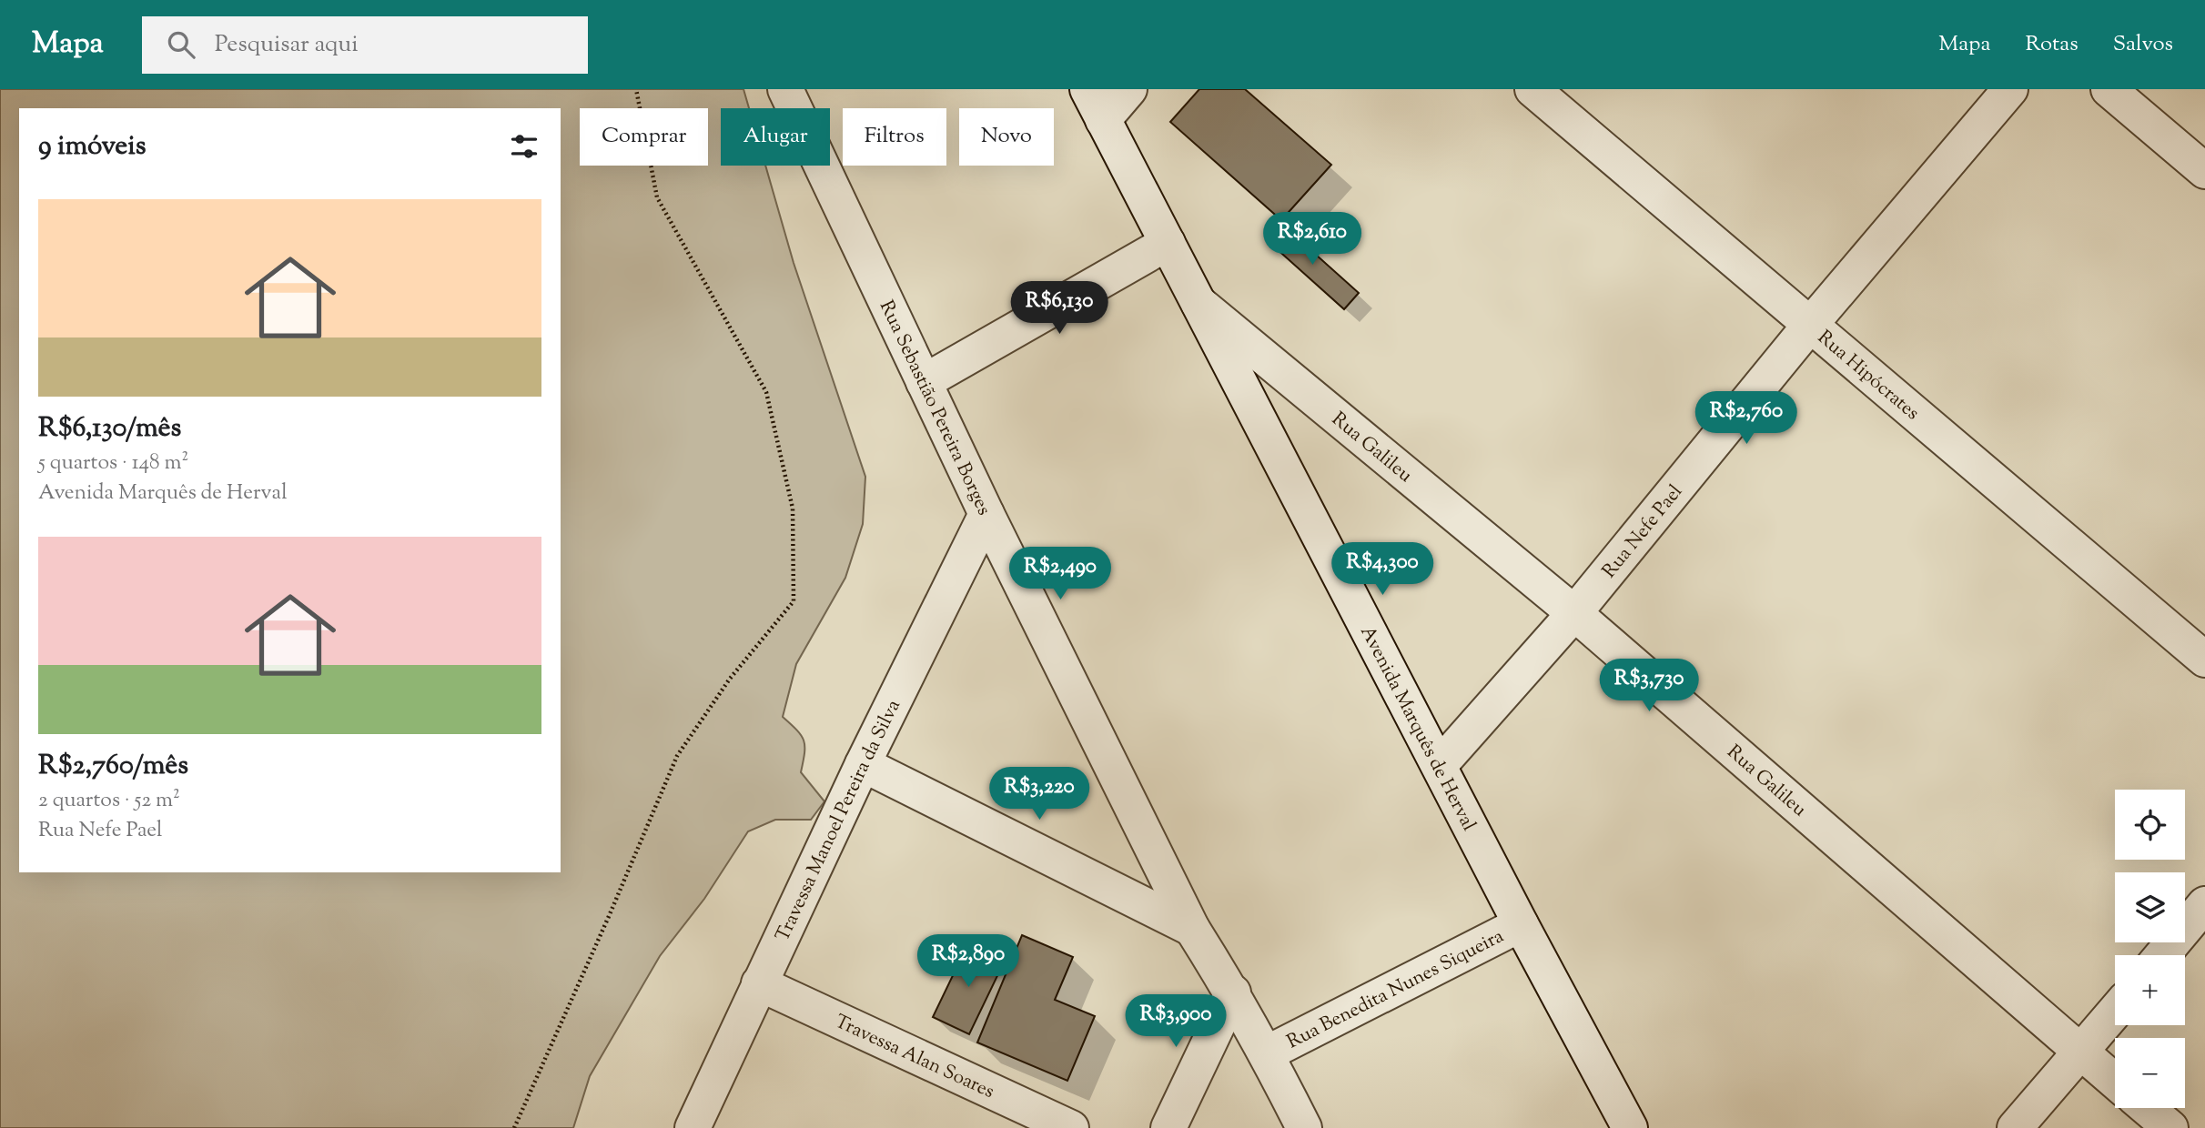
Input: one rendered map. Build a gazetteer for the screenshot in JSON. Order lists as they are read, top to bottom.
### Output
{
  "streets": {
    "street": [
      "Rua Hipócrates",
      "Rua Sebastião Pereira Borges",
      "Rua Galileu",
      "Rua Nefe Pael",
      "Avenida Marquês de Herval",
      "Travessa Manoel Pereira da Silva",
      "Rua Benedita Nunes Siqueira",
      "Travessa Alan Soares"
    ]
  },
  "crossings": [
    ["Rua Hipócrates", "Rua Nefe Pael"],
    ["Rua Sebastião Pereira Borges", "Travessa Manoel Pereira da Silva"],
    ["Rua Sebastião Pereira Borges", "Rua Benedita Nunes Siqueira"],
    ["Rua Galileu", "Rua Nefe Pael"],
    ["Rua Galileu", "Avenida Marquês de Herval"],
    ["Rua Nefe Pael", "Avenida Marquês de Herval"],
    ["Avenida Marquês de Herval", "Rua Benedita Nunes Siqueira"],
    ["Travessa Manoel Pereira da Silva", "Travessa Alan Soares"]
  ],
  "page": {
    "header": "Mapa",
    "search": "Pesquisar aqui",
    "nav": ["Mapa", "Rotas", "Salvos"],
    "chip": [
      "Comprar",
      "Alugar",
      "Filtros",
      "Novo"
    ],
    "heading": "9 imóveis",
    "list": [
      {
        "name": "R$6,130/mês",
        "note": "5 quartos · 148 m² · Avenida Marquês de Herval"
      },
      {
        "name": "R$2,760/mês",
        "note": "2 quartos · 52 m² · Rua Nefe Pael"
      }
    ],
    "price": [
      "R$2,610",
      "R$6,130",
      "R$2,760",
      "R$4,300",
      "R$2,490",
      "R$3,730",
      "R$3,220",
      "R$2,890",
      "R$3,900"
    ],
    "map_buttons": ["+", "−"]
  }
}
